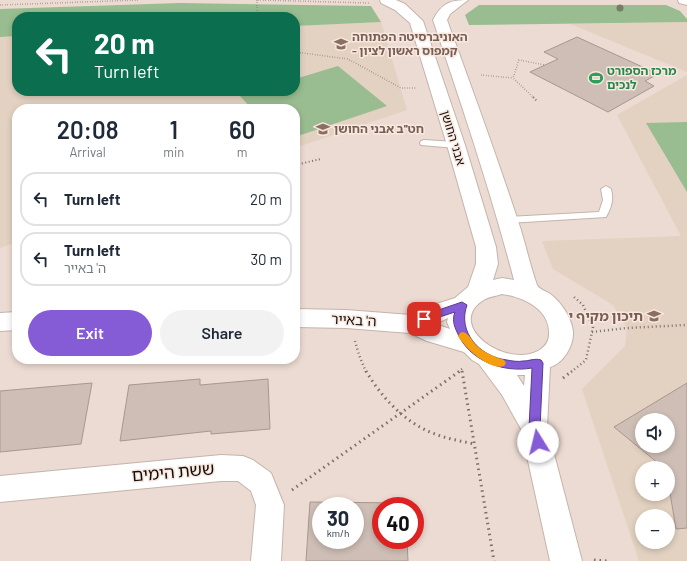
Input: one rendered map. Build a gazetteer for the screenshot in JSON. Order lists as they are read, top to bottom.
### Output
{
  "streets": {
    "street": ["אבני החושן", "ה' באייר", "ששת הימים"]
  },
  "crossings": [
    ["אבני החושן", "ה' באייר"]
  ],
  "places": {
    "school or university": ["האוניברסיטה הפתוחה - קמפוס ראשון לציון", "חט''ב אבני החושן", "תיכון מקיף י"],
    "sports": ["מרכז הספורט לנכים"]
  },
  "page": {
    "turn": ["20 m", "Turn left"],
    "eta": [
      "20:08",
      "Arrival",
      "1",
      "min",
      "60",
      "m"
    ],
    "list": [
      {
        "name": "Turn left",
        "value": "20 m"
      },
      {
        "name": "Turn left",
        "note": "ה' באייר",
        "value": "30 m"
      }
    ],
    "buttons": ["Exit", "Share"],
    "map_buttons": ["+", "−"],
    "speed": "30 km/h",
    "limit": "40"
  }
}
